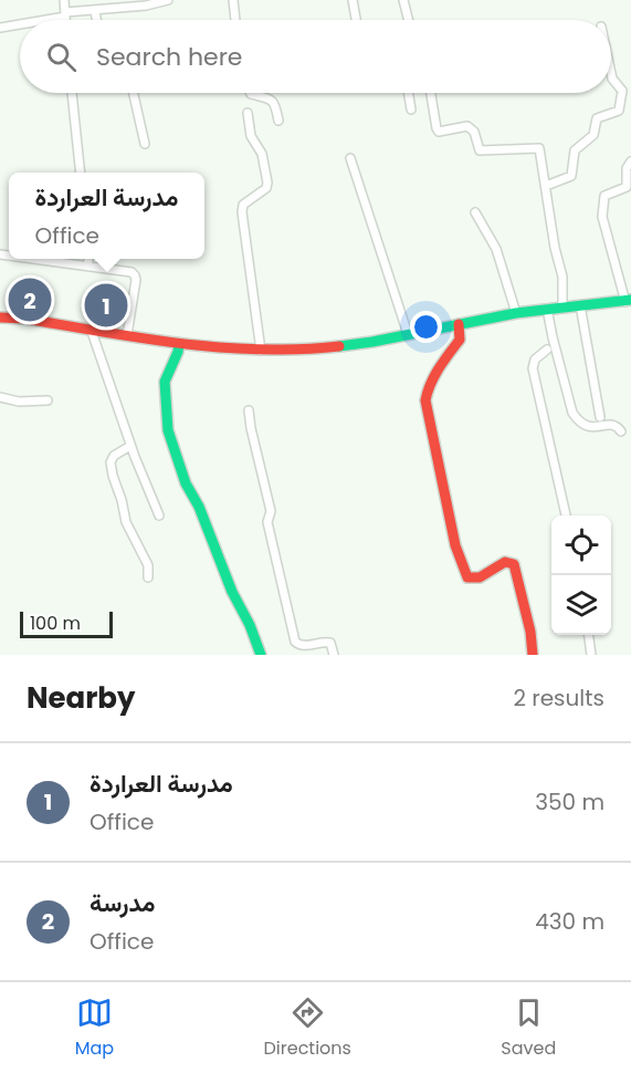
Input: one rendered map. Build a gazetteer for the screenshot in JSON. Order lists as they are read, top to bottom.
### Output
{
  "scale_bar": "100 m",
  "page": {
    "search": "Search here",
    "popup": ["مدرسة العراردة", "Office"],
    "pins": ["2", "1"],
    "scale": "100 m",
    "heading": ["Nearby", "2 results"],
    "list": [
      {
        "mark": "1",
        "name": "مدرسة العراردة",
        "note": "Office",
        "value": "350 m"
      },
      {
        "mark": "2",
        "name": "مدرسة",
        "note": "Office",
        "value": "430 m"
      }
    ],
    "nav": ["Map", "Directions", "Saved"]
  }
}
